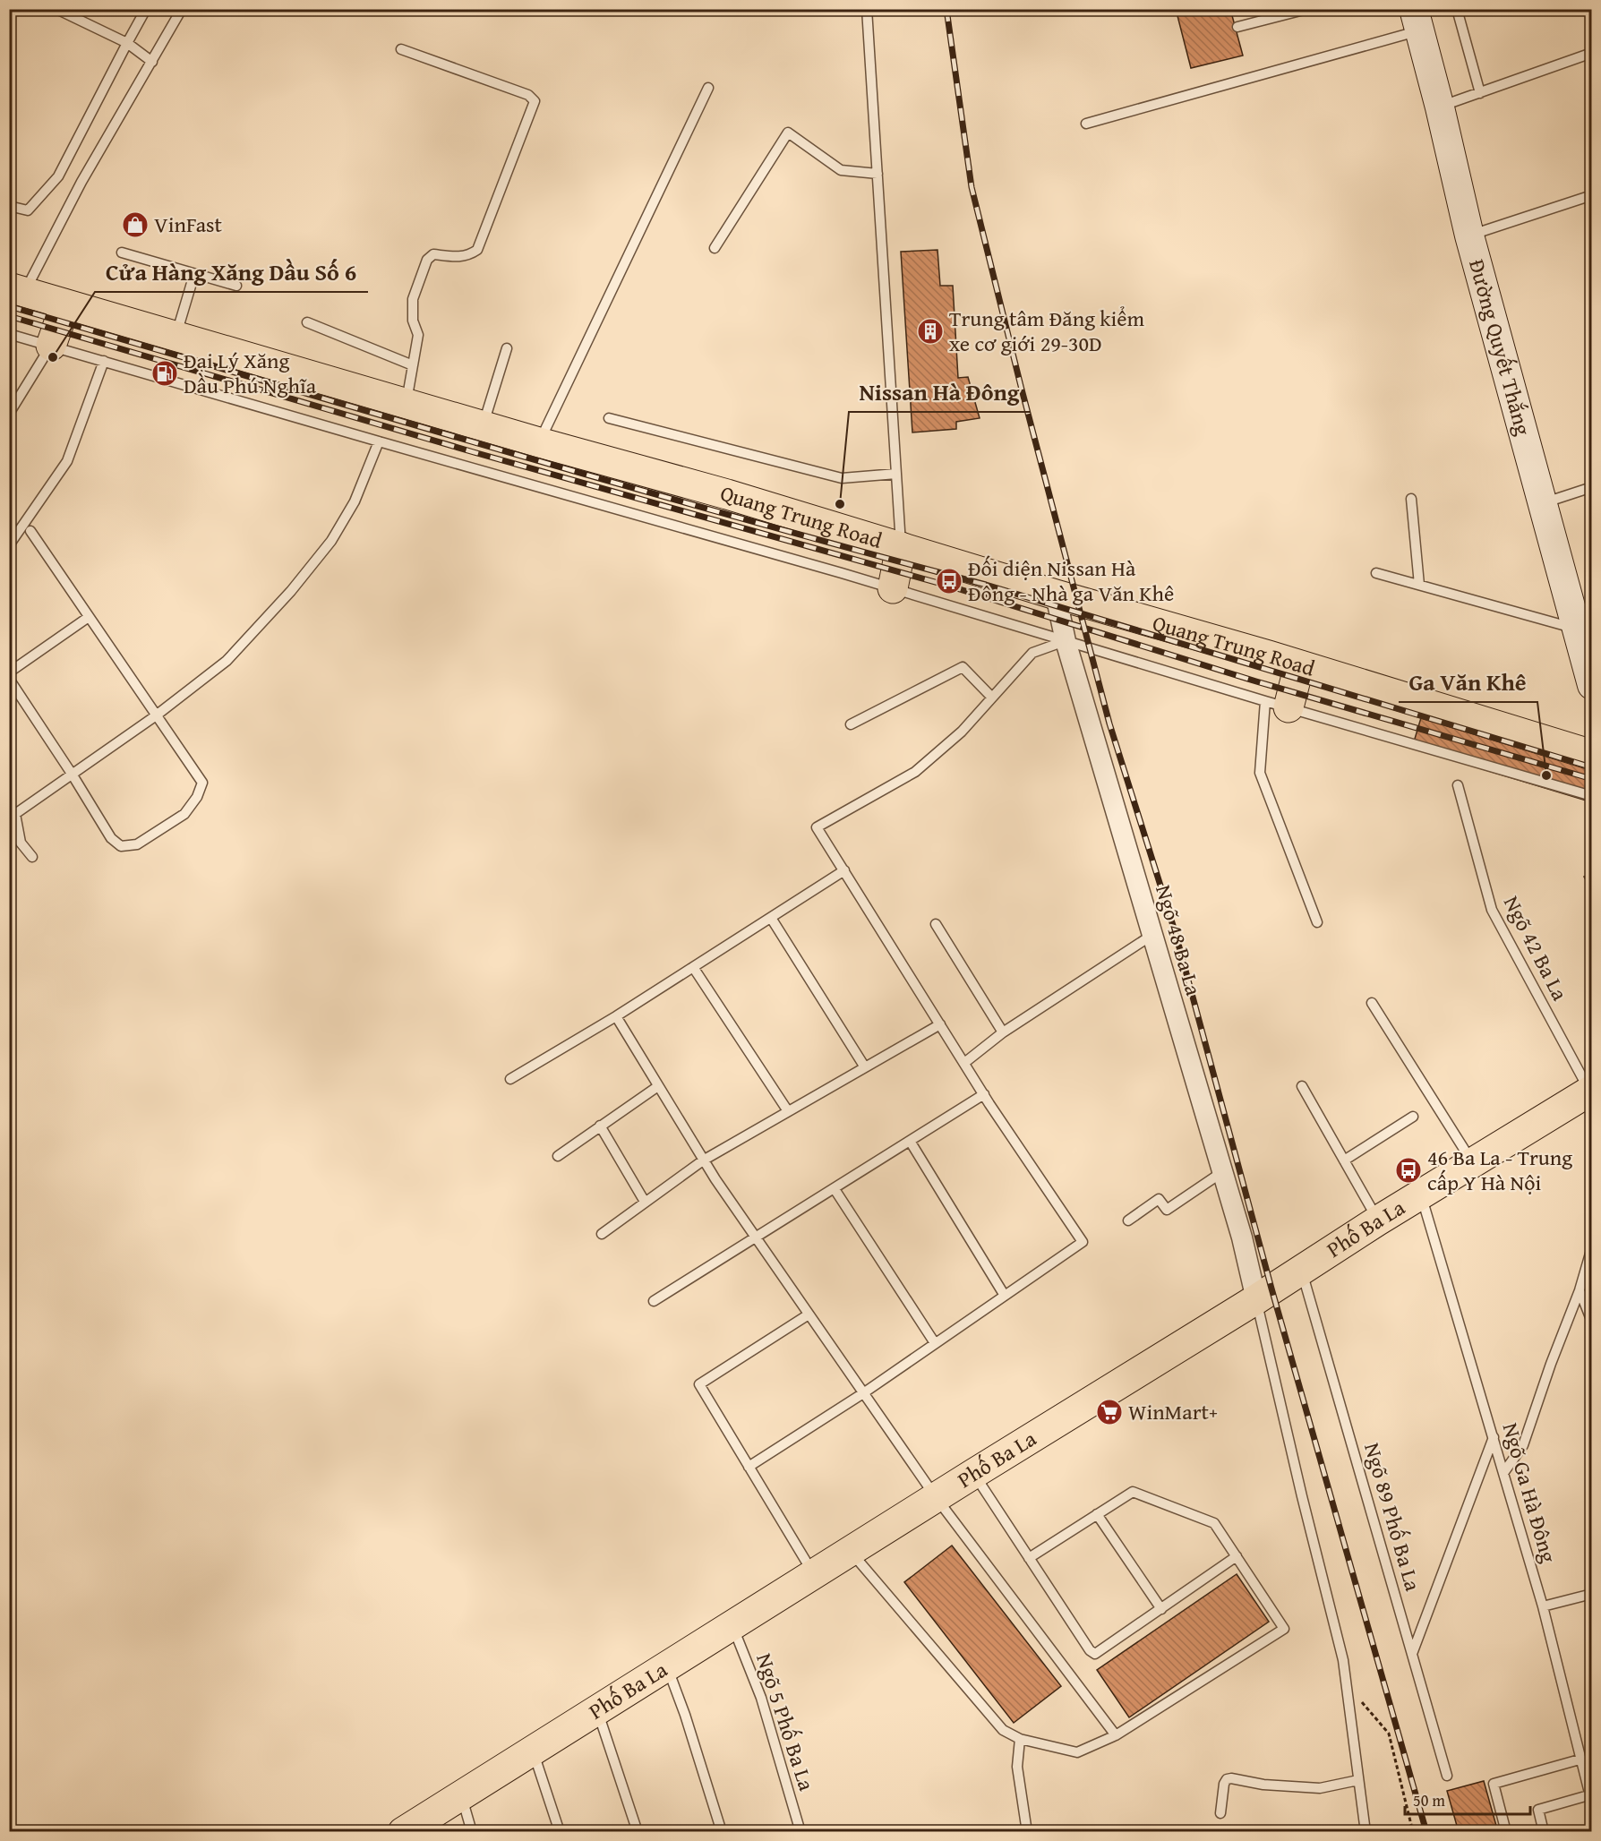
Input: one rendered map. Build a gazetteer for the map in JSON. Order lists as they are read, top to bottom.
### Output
{
  "streets": {
    "highway": ["Quang Trung Road", "Phố Ba La"],
    "street": ["Đường Quyết Thắng", "Ngõ 48 Ba La"],
    "lane": [
      "Ngõ 42 Ba La",
      "Ngõ Ga Hà Đông",
      "Ngõ 89 Phố Ba La",
      "Ngõ 5 Phố Ba La"
    ]
  },
  "crossings": [
    ["Quang Trung Road", "Ngõ 48 Ba La"],
    ["Ngõ 48 Ba La", "Phố Ba La"],
    ["Ngõ 42 Ba La", "Phố Ba La"],
    ["Phố Ba La", "Ngõ Ga Hà Đông"],
    ["Phố Ba La", "Ngõ 89 Phố Ba La"],
    ["Phố Ba La", "Ngõ 5 Phố Ba La"]
  ],
  "places": {
    "shop": ["VinFast"],
    "building": ["Trung tâm Đăng kiểm xe cơ giới 29-30D"],
    "other": ["Cửa Hàng Xăng Dầu Số 6", "Nissan Hà Đông", "Ga Văn Khê"],
    "fuel station": ["Đại Lý Xăng Dầu Phú Nghĩa"],
    "bus stop": ["Đối diện Nissan Hà Đông - Nhà ga Văn Khê", "46 Ba La - Trung cấp Y Hà Nội"],
    "supermarket": ["WinMart+"]
  },
  "scale_bar": "50 m"
}
